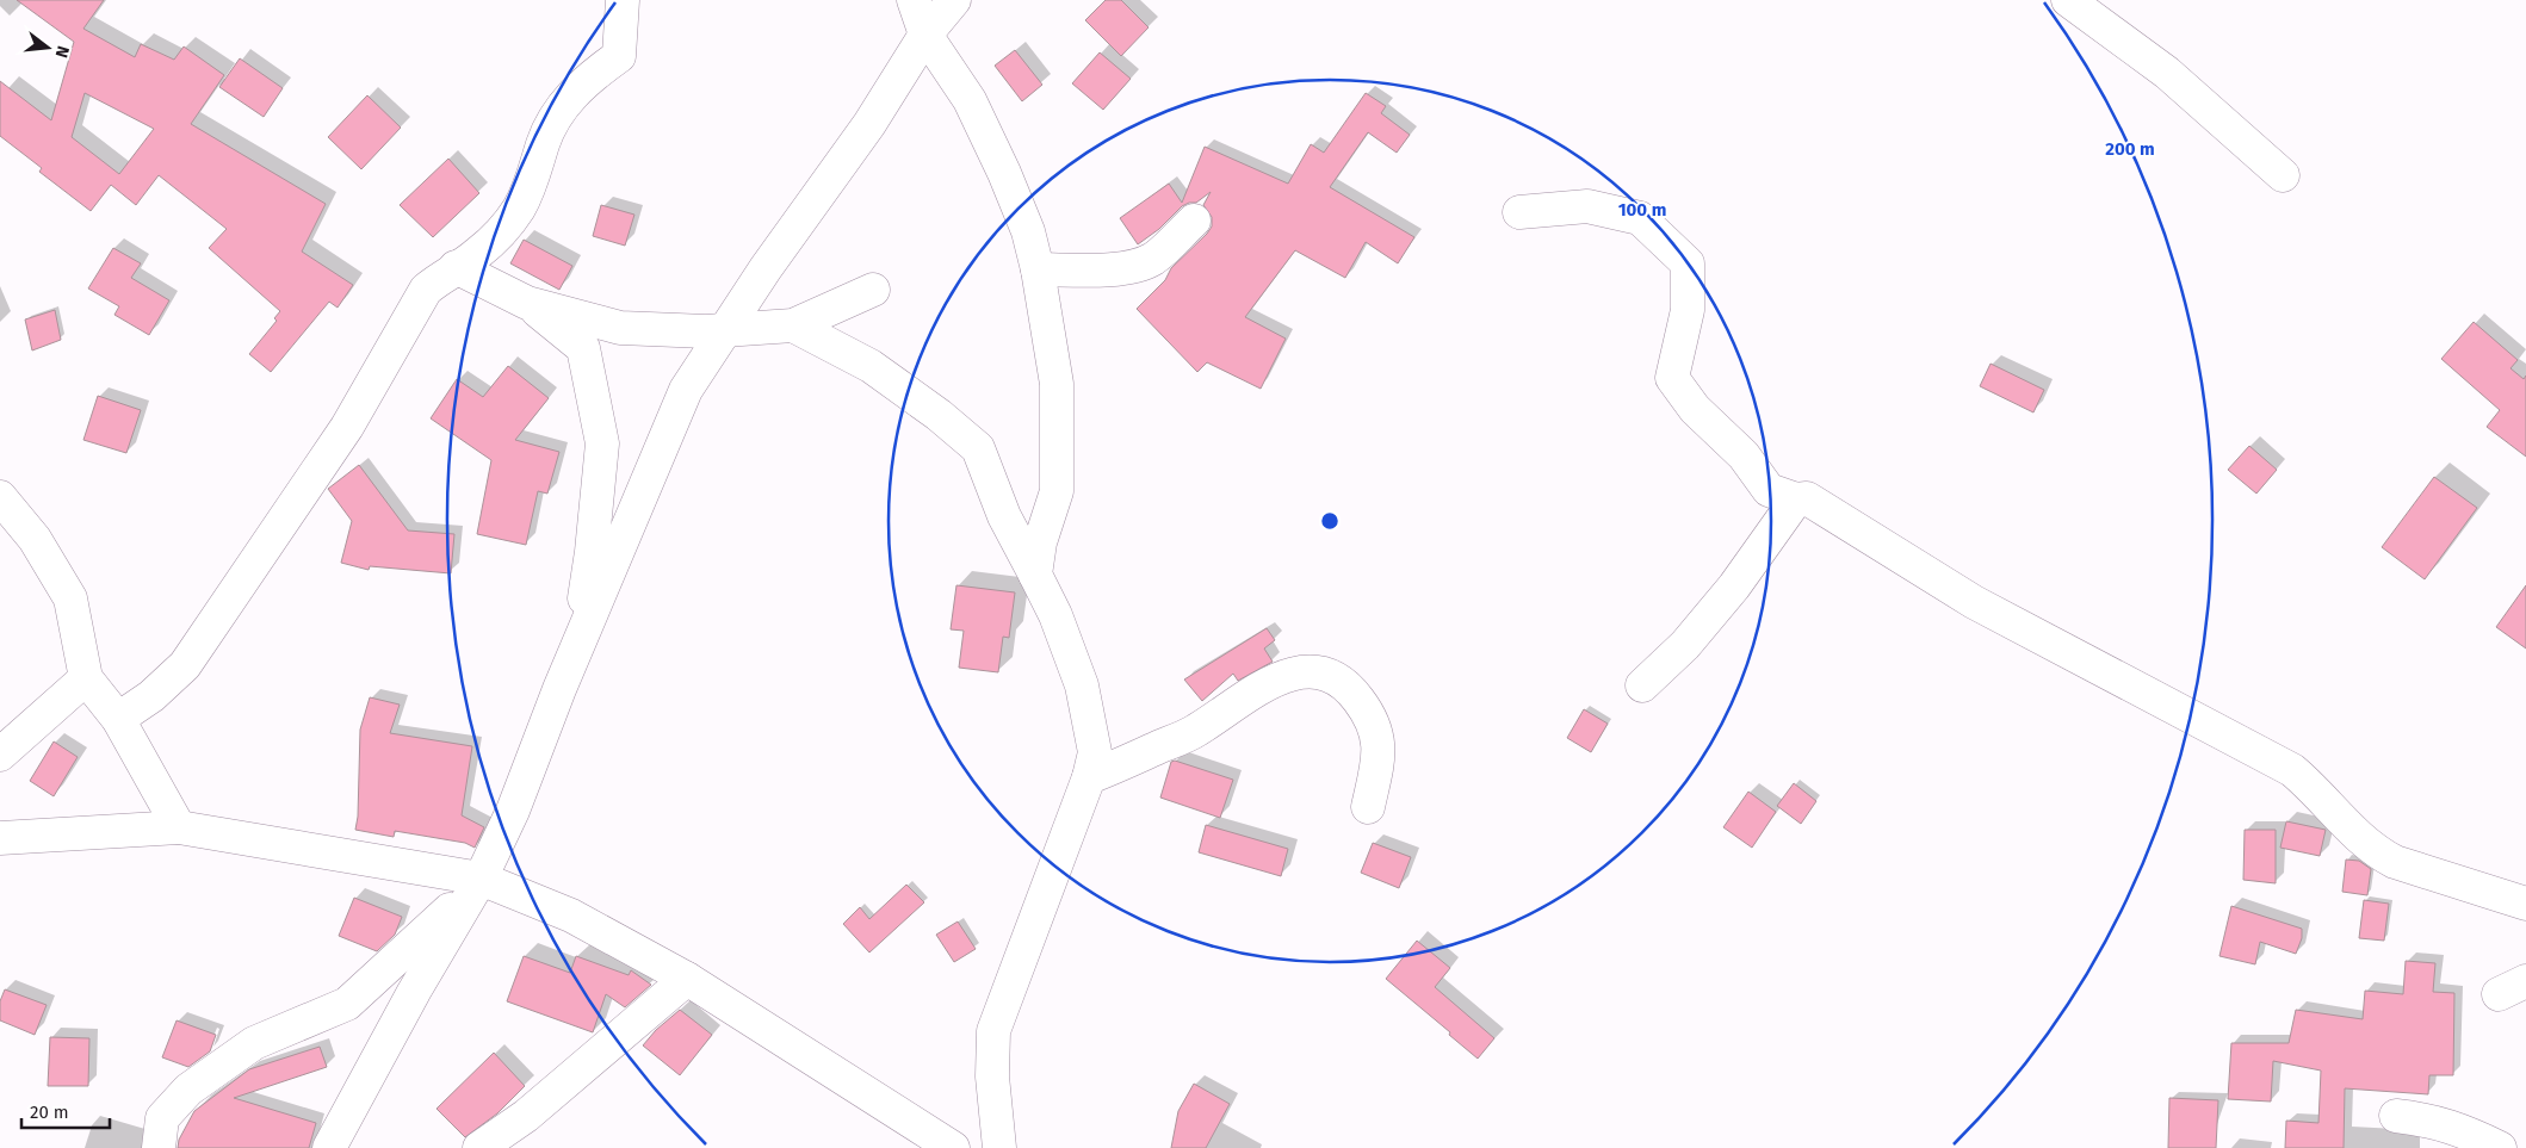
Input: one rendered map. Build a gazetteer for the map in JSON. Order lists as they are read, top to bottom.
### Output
{
  "scale_bar": "20 m",
  "north": "right",
  "rings": ["200 m", "100 m"]
}
